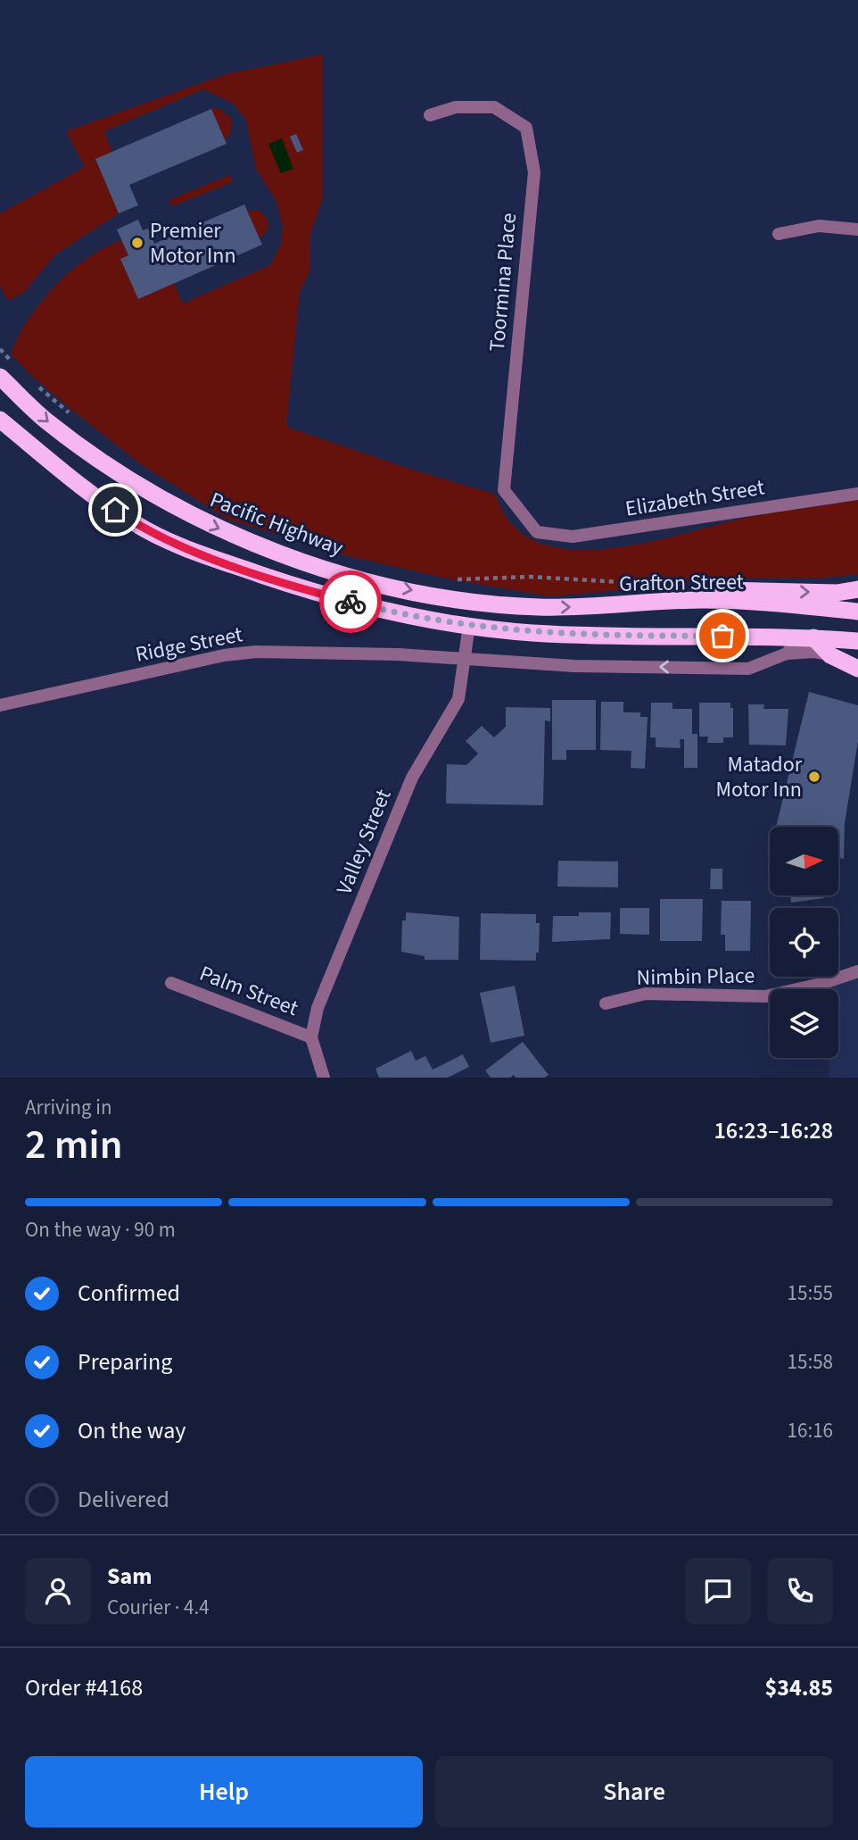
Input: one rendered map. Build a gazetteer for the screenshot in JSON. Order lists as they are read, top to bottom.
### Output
{
  "streets": {
    "highway": ["Pacific Highway", "Grafton Street"],
    "street": [
      "Toormina Place",
      "Elizabeth Street",
      "Ridge Street",
      "Valley Street",
      "Nimbin Place",
      "Palm Street"
    ]
  },
  "crossings": [
    ["Toormina Place", "Elizabeth Street"],
    ["Pacific Highway", "Grafton Street"],
    ["Ridge Street", "Valley Street"],
    ["Valley Street", "Palm Street"]
  ],
  "places": ["Premier Motor Inn", "Matador Motor Inn"],
  "north": "right",
  "page": {
    "heading": ["2 min", "Arriving in", "16:23–16:28"],
    "panel": [
      "Sam",
      "Courier · 4.4",
      "Order #4168",
      "$34.85"
    ],
    "bar": "On the way · 90 m",
    "list": [
      ["Confirmed", "15:55"],
      ["Preparing", "15:58"],
      ["On the way", "16:16"],
      "Delivered"
    ],
    "buttons": ["Help", "Share"]
  }
}
